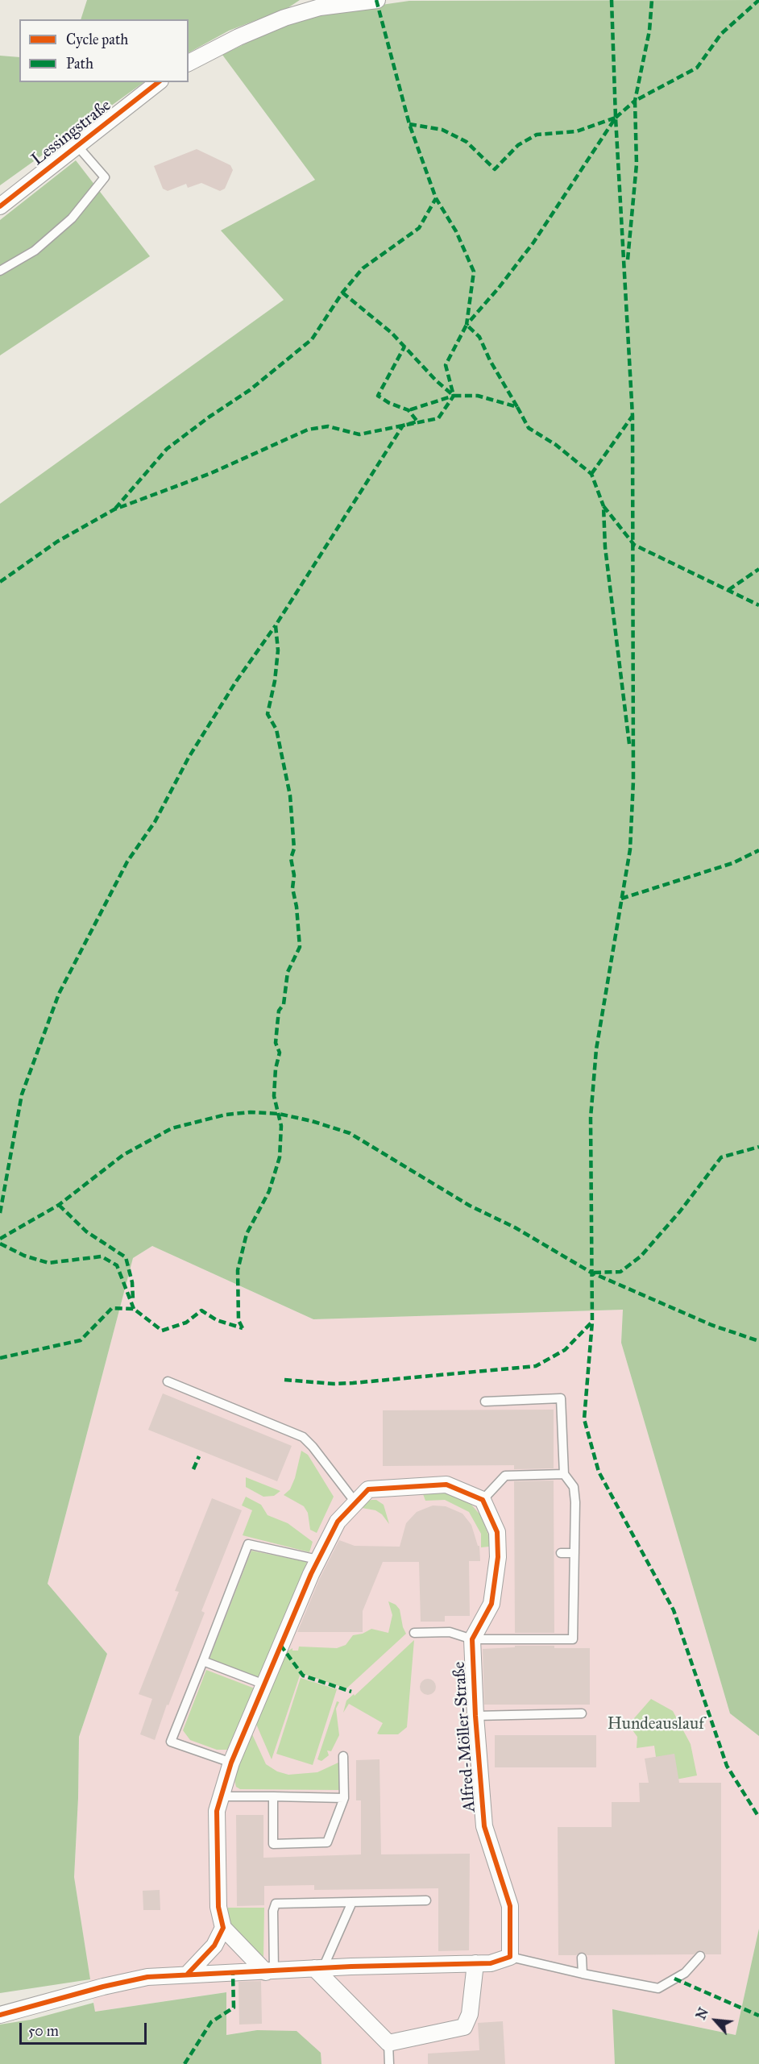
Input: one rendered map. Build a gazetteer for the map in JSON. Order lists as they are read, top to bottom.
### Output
{
  "streets": {
    "street": ["Lessingstraße", "Alfred-Möller-Straße"]
  },
  "parks": ["Hundeauslauf"],
  "legend": ["Cycle path", "Path"],
  "scale_bar": "50 m",
  "north": "top left"
}
